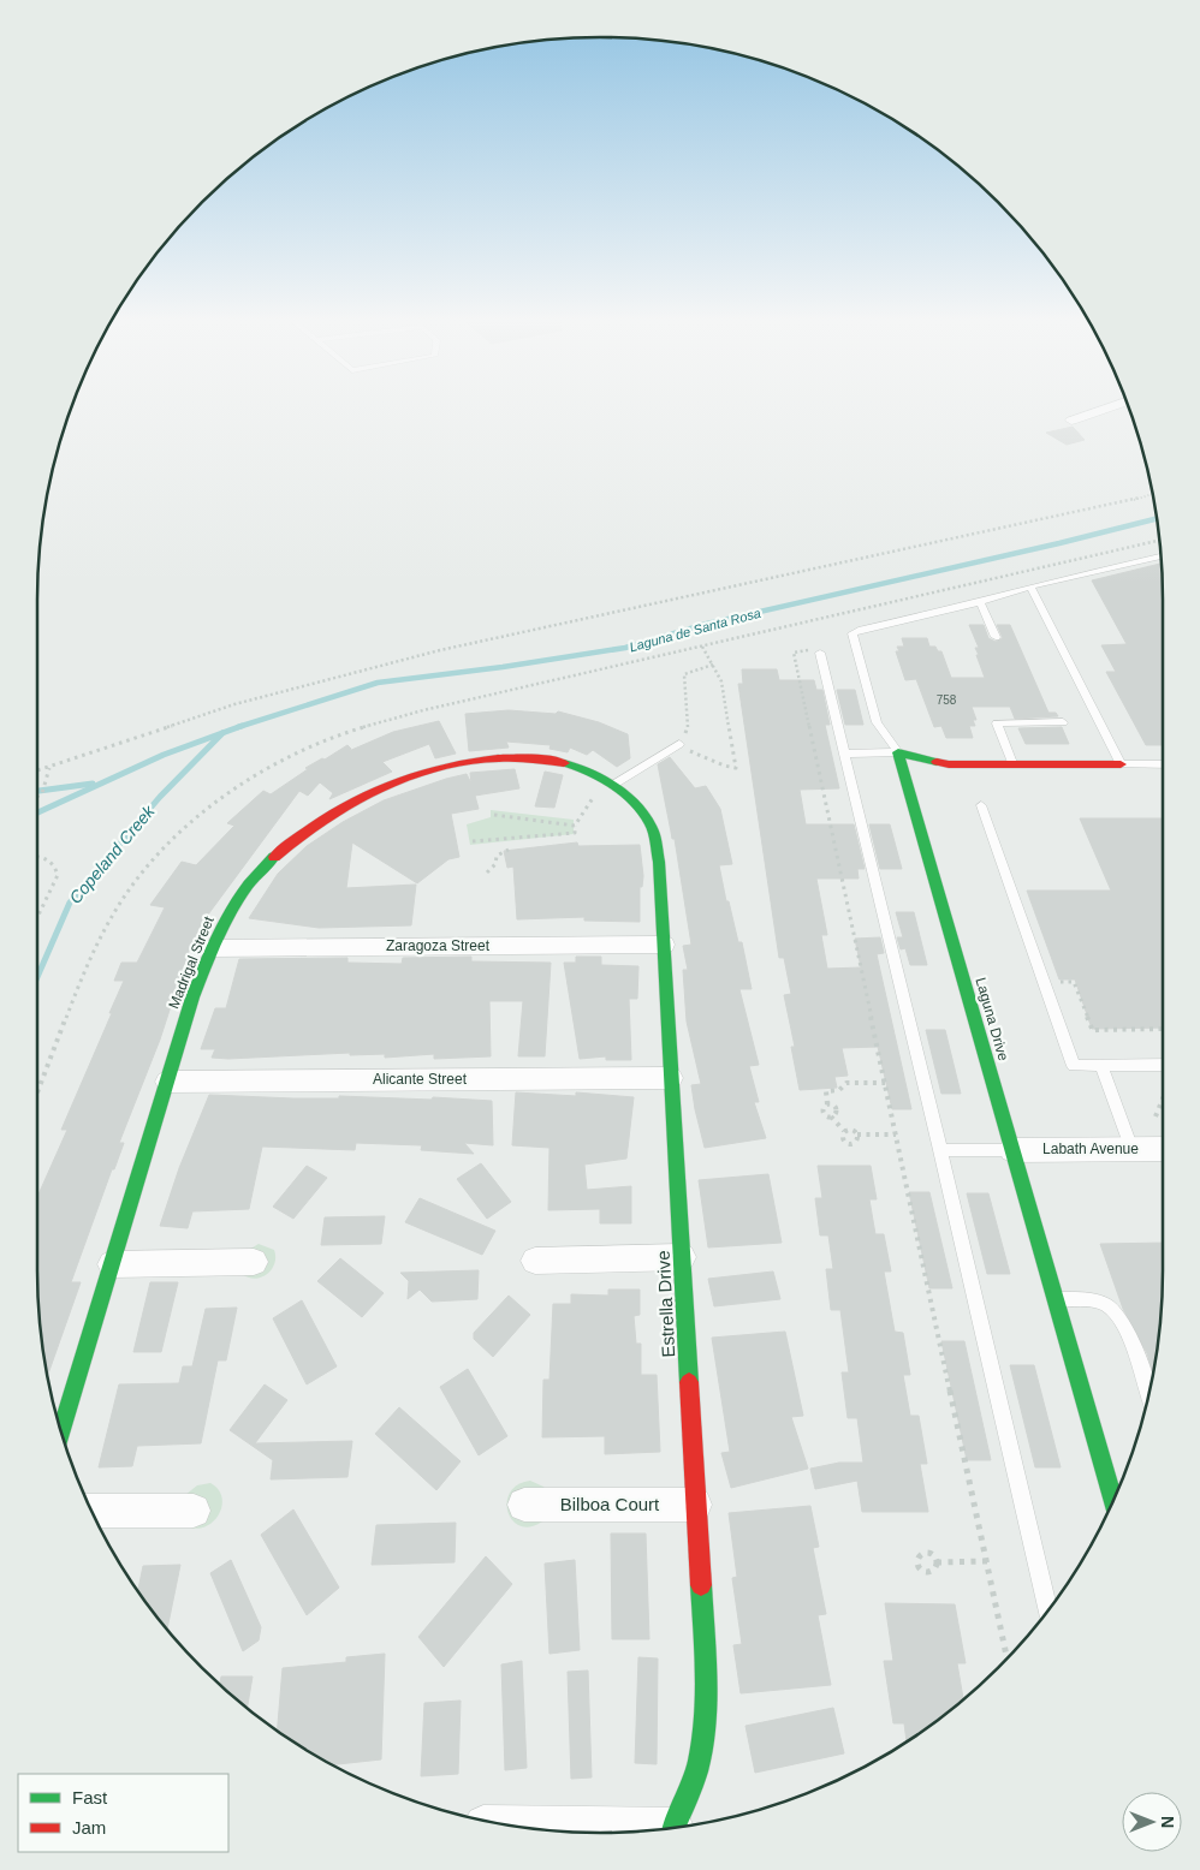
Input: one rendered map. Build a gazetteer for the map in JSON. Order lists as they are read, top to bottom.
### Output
{
  "streets": {
    "street": [
      "Zaragoza Street",
      "Madrigal Street",
      "Laguna Drive",
      "Alicante Street",
      "Labath Avenue",
      "Estrella Drive",
      "Bilboa Court"
    ]
  },
  "crossings": [
    ["Zaragoza Street", "Madrigal Street"],
    ["Zaragoza Street", "Estrella Drive"],
    ["Madrigal Street", "Alicante Street"],
    ["Madrigal Street", "Estrella Drive"],
    ["Laguna Drive", "Labath Avenue"],
    ["Alicante Street", "Estrella Drive"],
    ["Estrella Drive", "Bilboa Court"]
  ],
  "water": ["Laguna de Santa Rosa", "Copeland Creek"],
  "house_numbers": ["758"],
  "legend": ["Fast", "Jam"],
  "north": "right"
}
